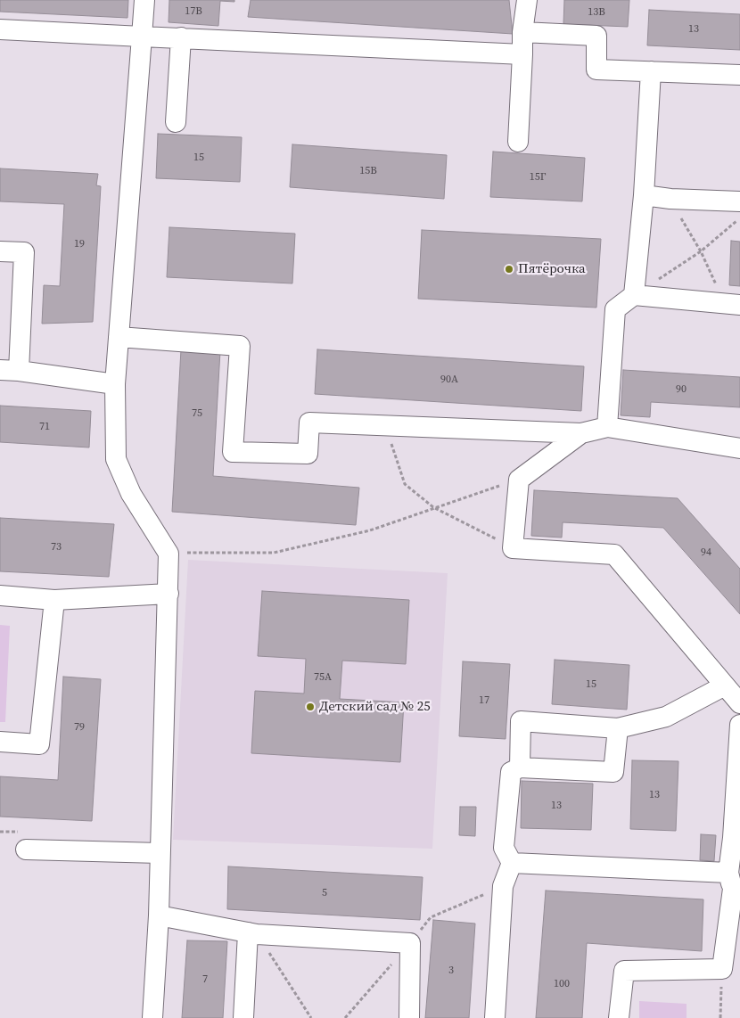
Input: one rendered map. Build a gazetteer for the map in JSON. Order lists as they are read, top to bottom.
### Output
{
  "places": ["Пятёрочка", "Детский сад № 25"],
  "house_numbers": [
    "17В",
    "13В",
    "13",
    "15",
    "15В",
    "15Г",
    "19",
    "90А",
    "90",
    "75",
    "71",
    "73",
    "94",
    "75А",
    "15",
    "17",
    "79",
    "13",
    "13",
    "5",
    "3",
    "7",
    "100"
  ]
}
